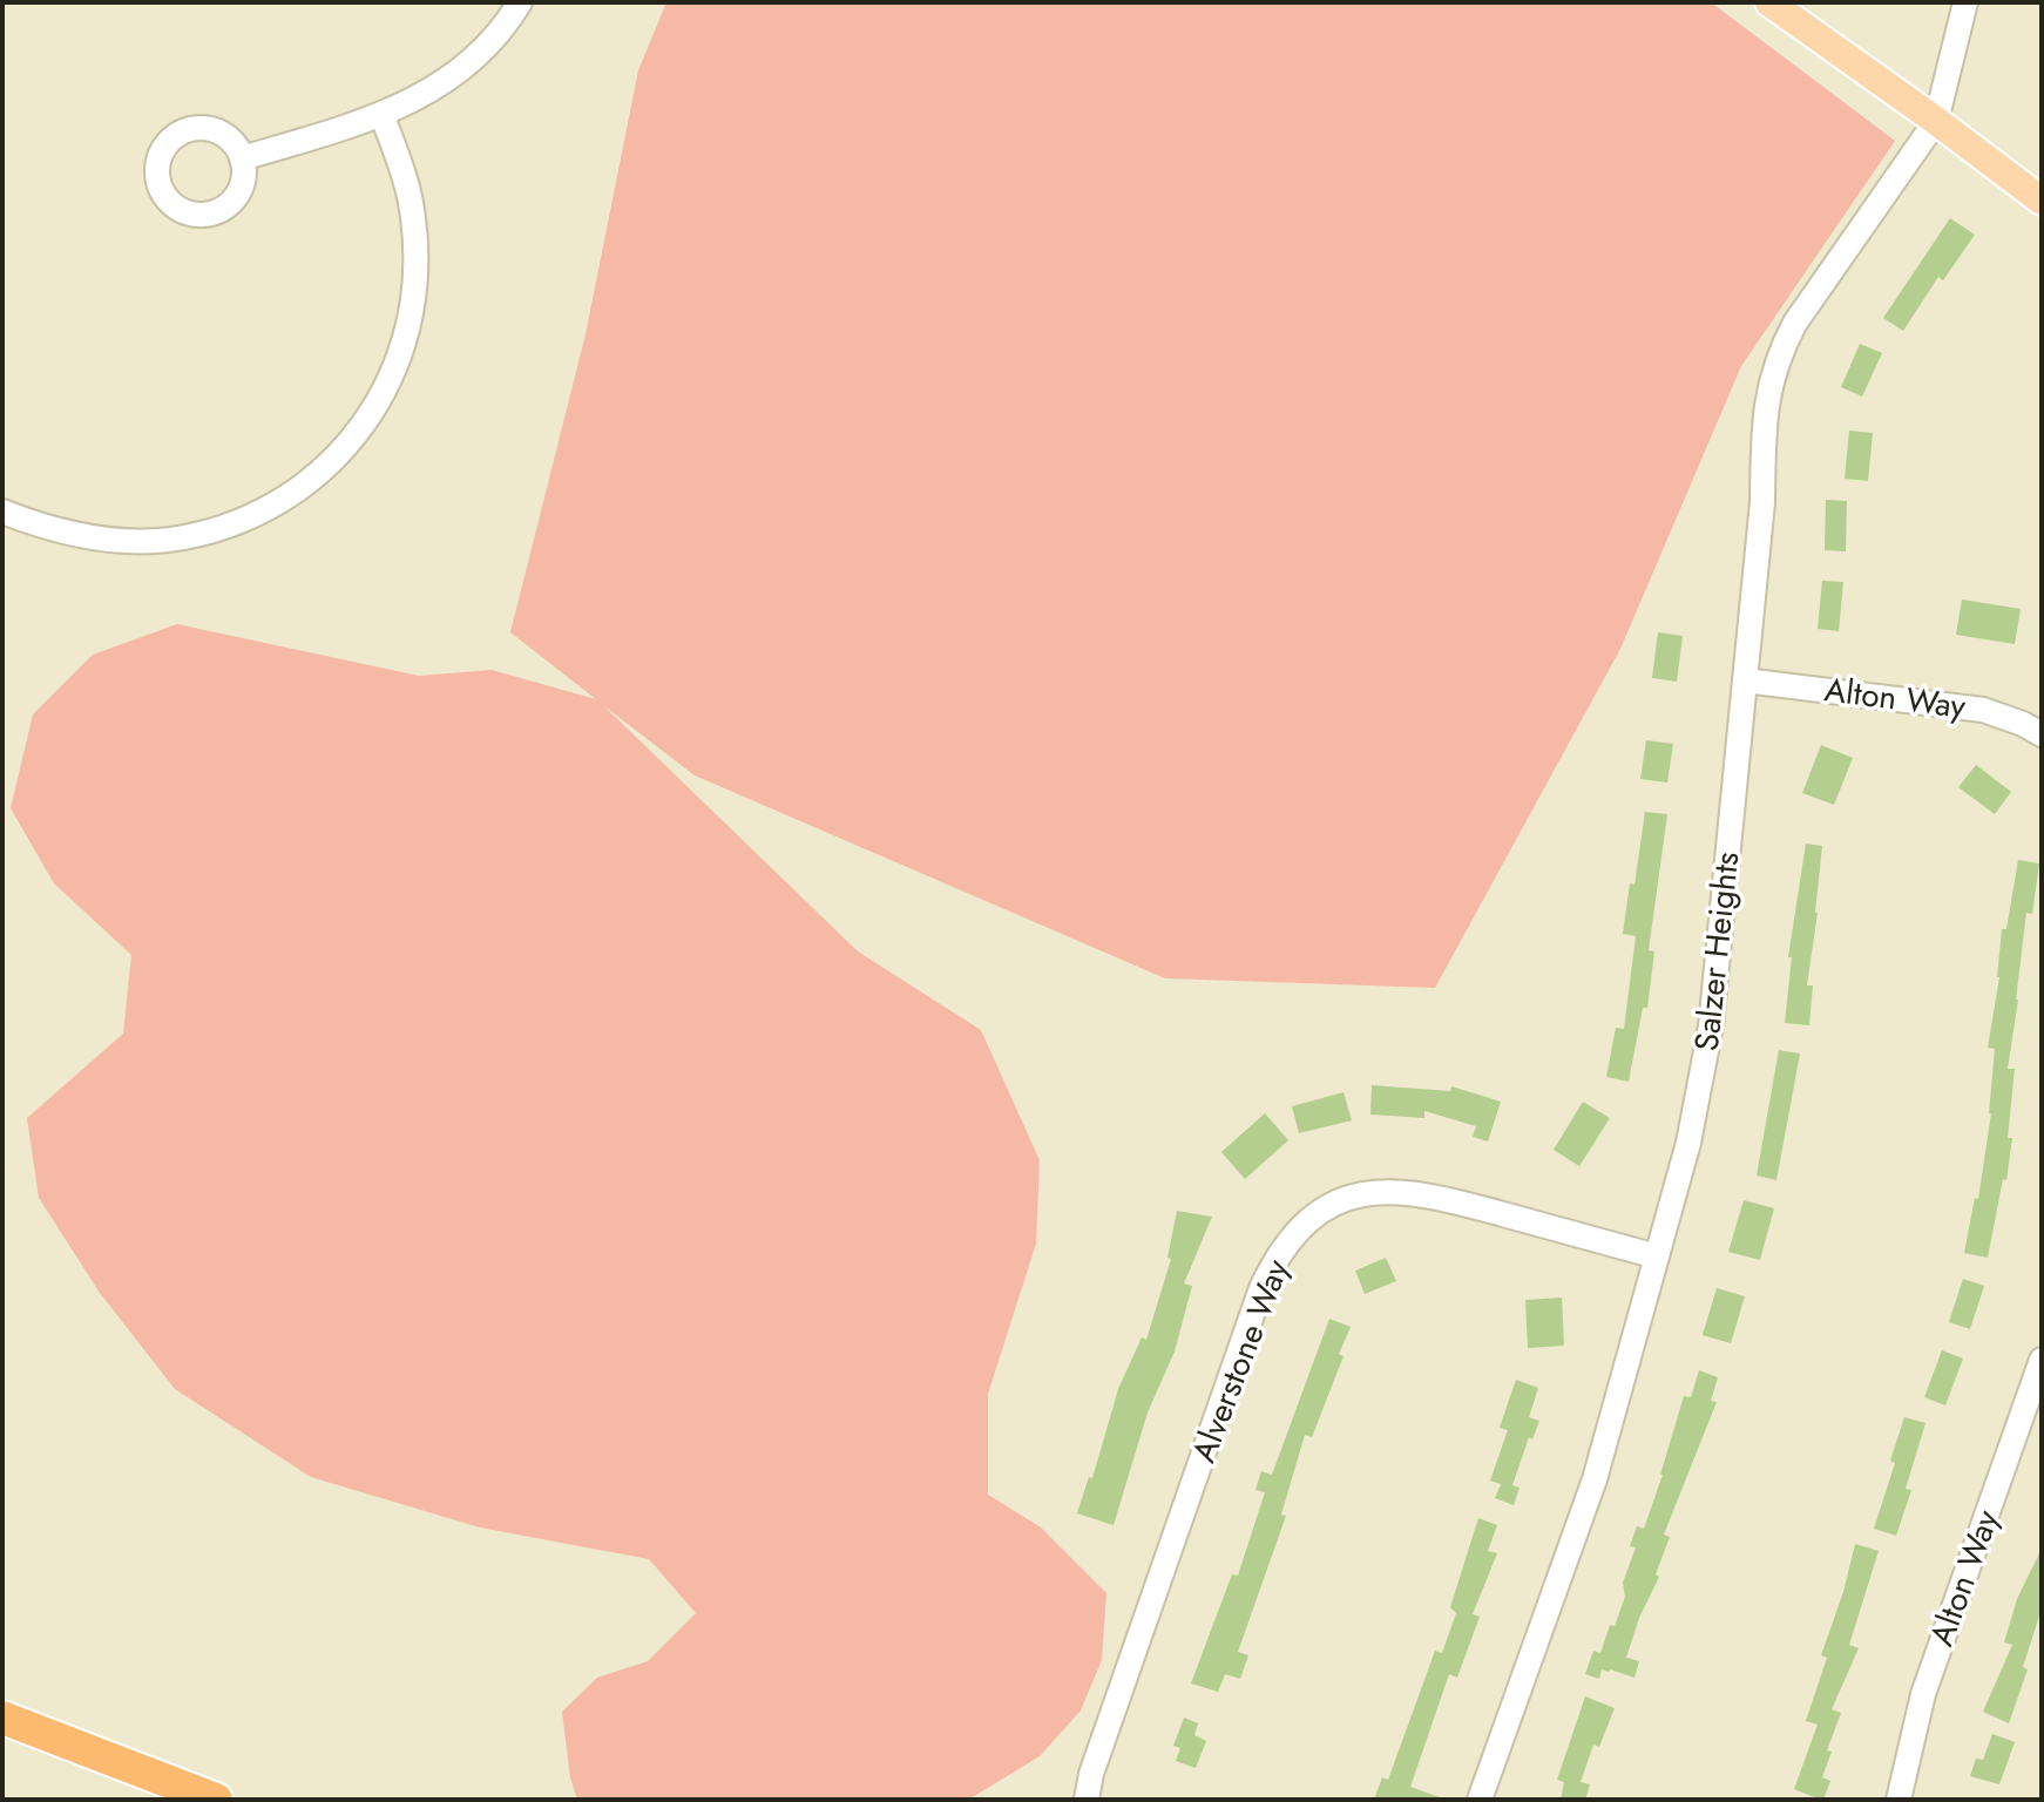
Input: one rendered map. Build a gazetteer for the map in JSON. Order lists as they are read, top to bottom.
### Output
{
  "streets": {
    "street": ["Alton Way", "Salzer Heights", "Alverstone Way"]
  },
  "crossings": [
    ["Alton Way", "Salzer Heights"],
    ["Salzer Heights", "Alverstone Way"]
  ]
}
